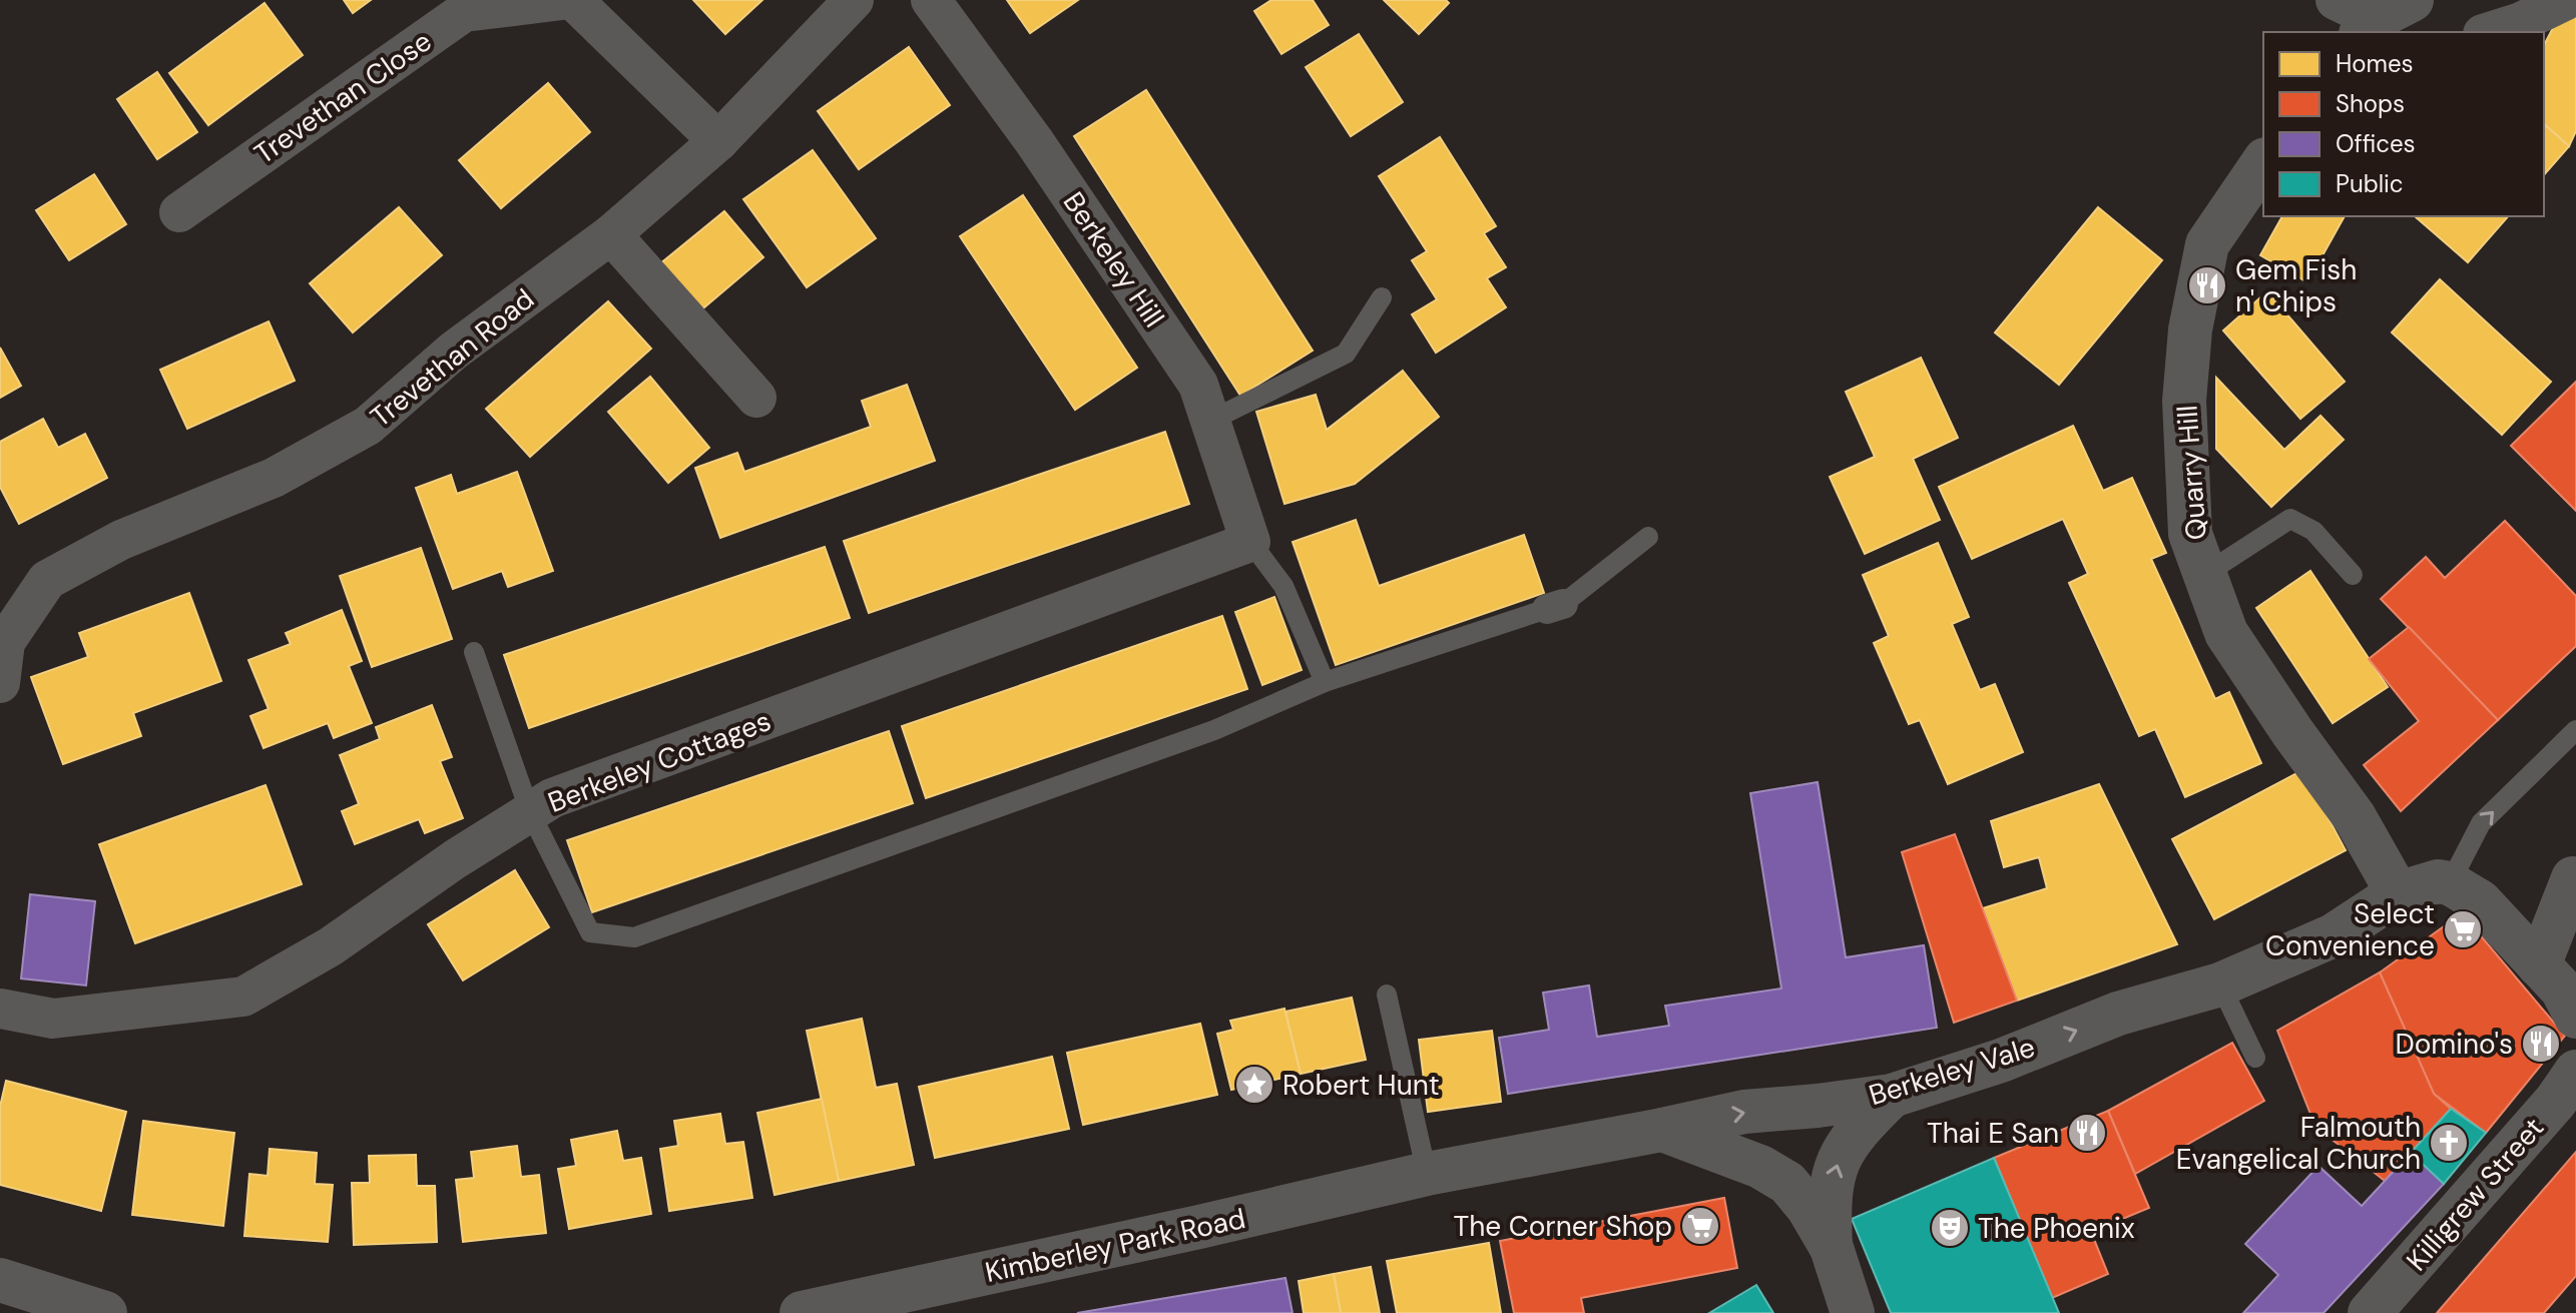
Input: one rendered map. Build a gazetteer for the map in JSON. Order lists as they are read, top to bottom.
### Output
{
  "streets": {
    "street": [
      "Trevethan Close",
      "Berkeley Hill",
      "Trevethan Road",
      "Quarry Hill",
      "Berkeley Cottages",
      "Berkeley Vale",
      "Killigrew Street",
      "Kimberley Park Road"
    ]
  },
  "crossings": [
    ["Berkeley Hill", "Berkeley Cottages"],
    ["Quarry Hill", "Berkeley Vale"],
    ["Berkeley Vale", "Kimberley Park Road"]
  ],
  "one_way": ["Berkeley Vale"],
  "places": {
    "restaurant": ["Gem Fish n' Chips", "Domino's", "Thai E San"],
    "supermarket": ["Select Convenience", "The Corner Shop"],
    "place": ["Robert Hunt"],
    "church": ["Falmouth Evangelical Church"],
    "theatre": ["The Phoenix"]
  },
  "legend": [
    "Homes",
    "Shops",
    "Offices",
    "Public"
  ]
}
